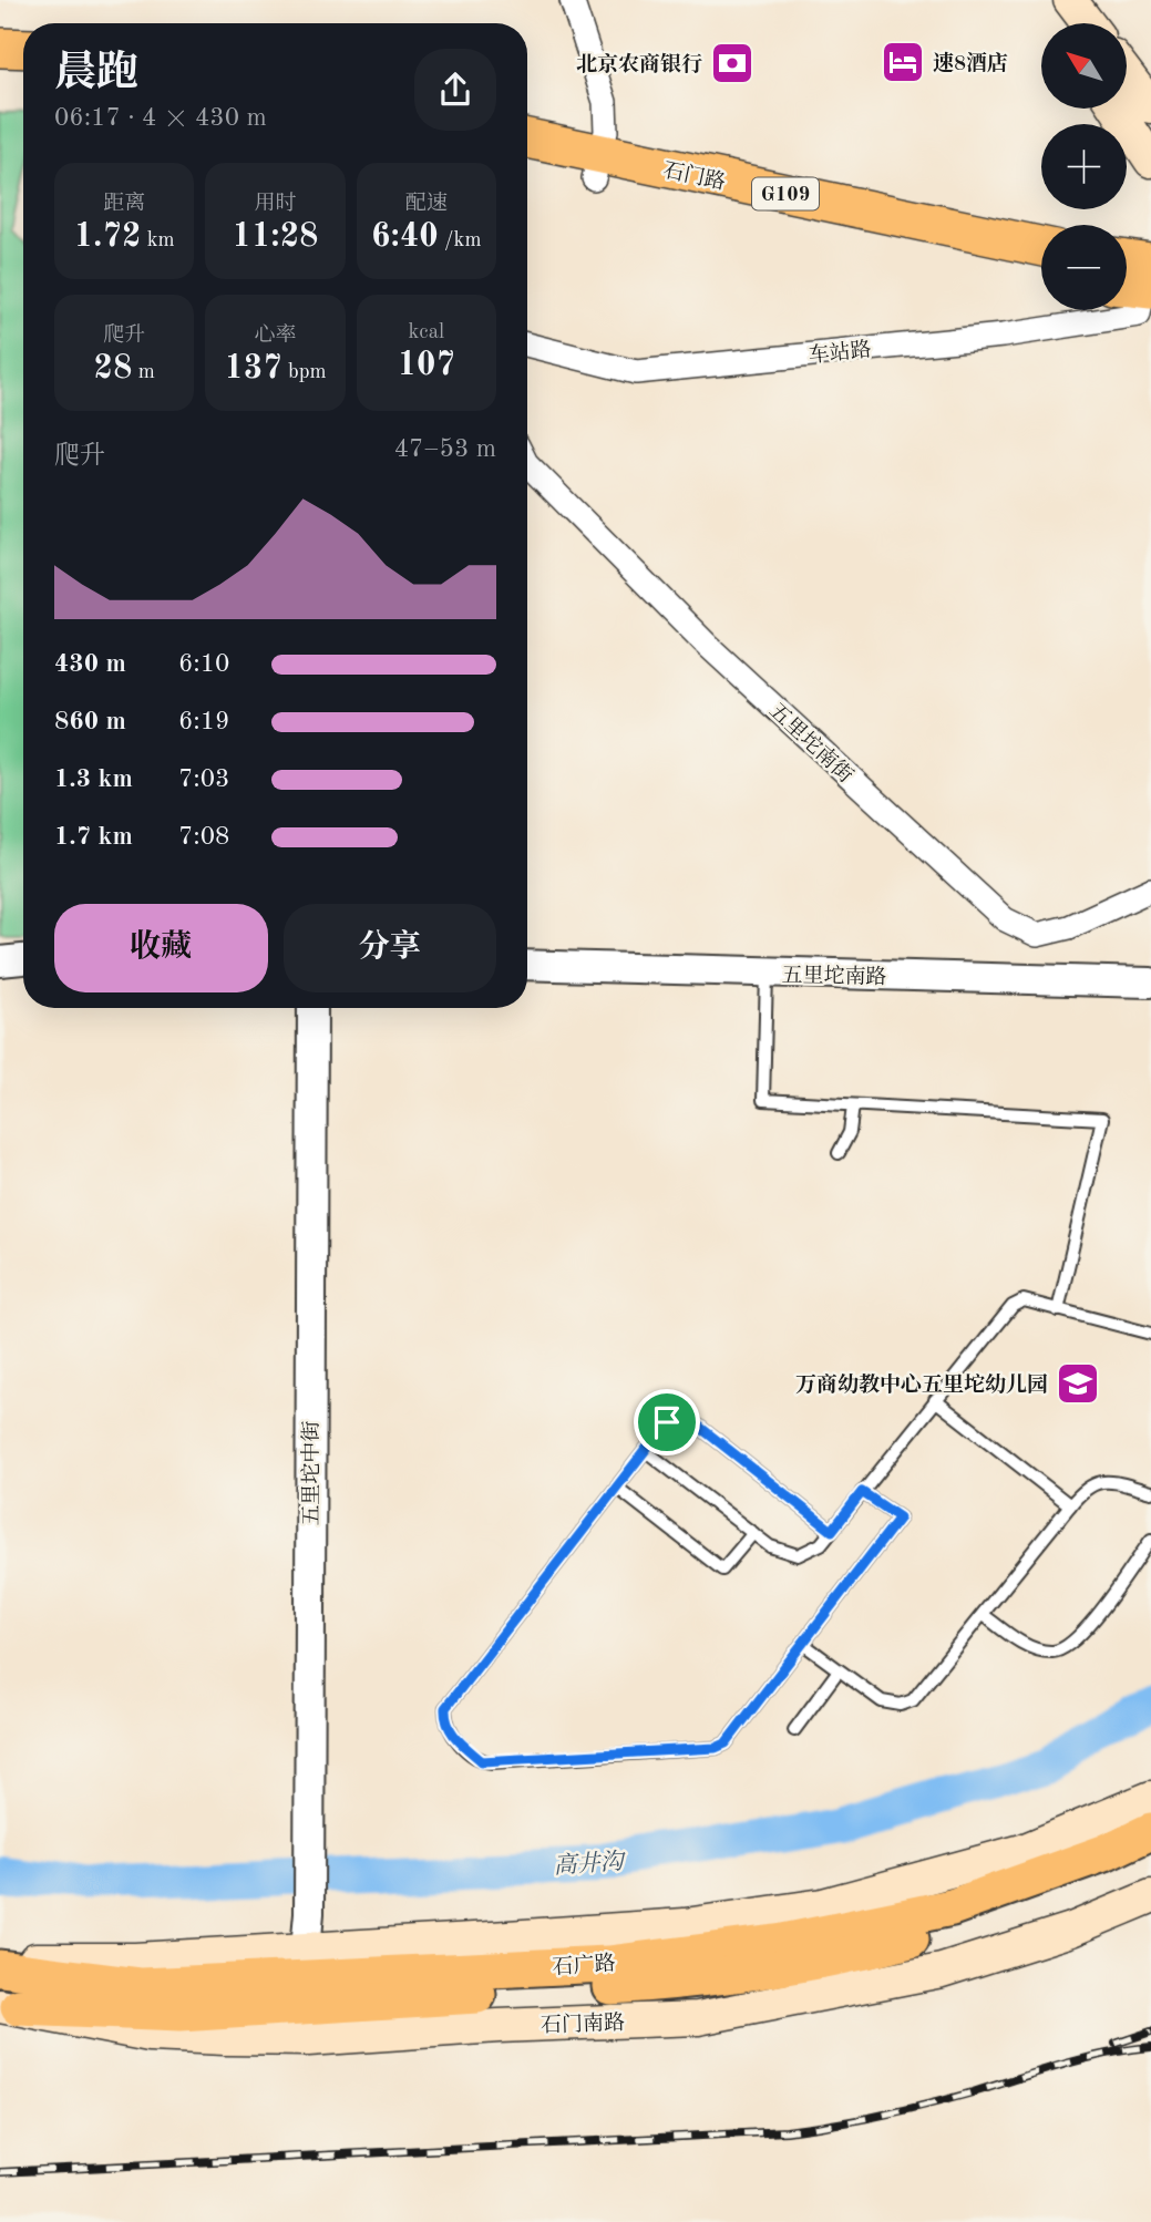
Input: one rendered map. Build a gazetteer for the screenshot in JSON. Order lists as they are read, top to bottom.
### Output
{
  "streets": {
    "highway": ["石门路", "G109"],
    "main road": ["石广路", "石门南路"],
    "street": [
      "车站路",
      "五里坨南街",
      "五里坨南路",
      "五里坨中街"
    ]
  },
  "crossings": [
    ["石广路", "石门南路"]
  ],
  "water": ["高井沟"],
  "places": {
    "hotel": ["速8酒店"],
    "bank": ["北京农商银行"],
    "school or university": ["万商幼教中心五里坨幼儿园"]
  },
  "north": "top left",
  "page": {
    "map_buttons": ["+", "−"],
    "heading": ["晨跑", "06:17 · 4 × 430 m"],
    "stats": [
      ["距离", "1.72 km"],
      ["用时", "11:28"],
      ["配速", "6:40 /km"],
      ["爬升", "28 m"],
      ["心率", "137 bpm"],
      ["kcal", "107"]
    ],
    "chart": ["爬升", "47–53 m"],
    "list": [
      {
        "name": "430 m",
        "note": "6:10"
      },
      {
        "name": "860 m",
        "note": "6:19"
      },
      {
        "name": "1.3 km",
        "note": "7:03"
      },
      {
        "name": "1.7 km",
        "note": "7:08"
      }
    ],
    "buttons": ["收藏", "分享"]
  }
}
